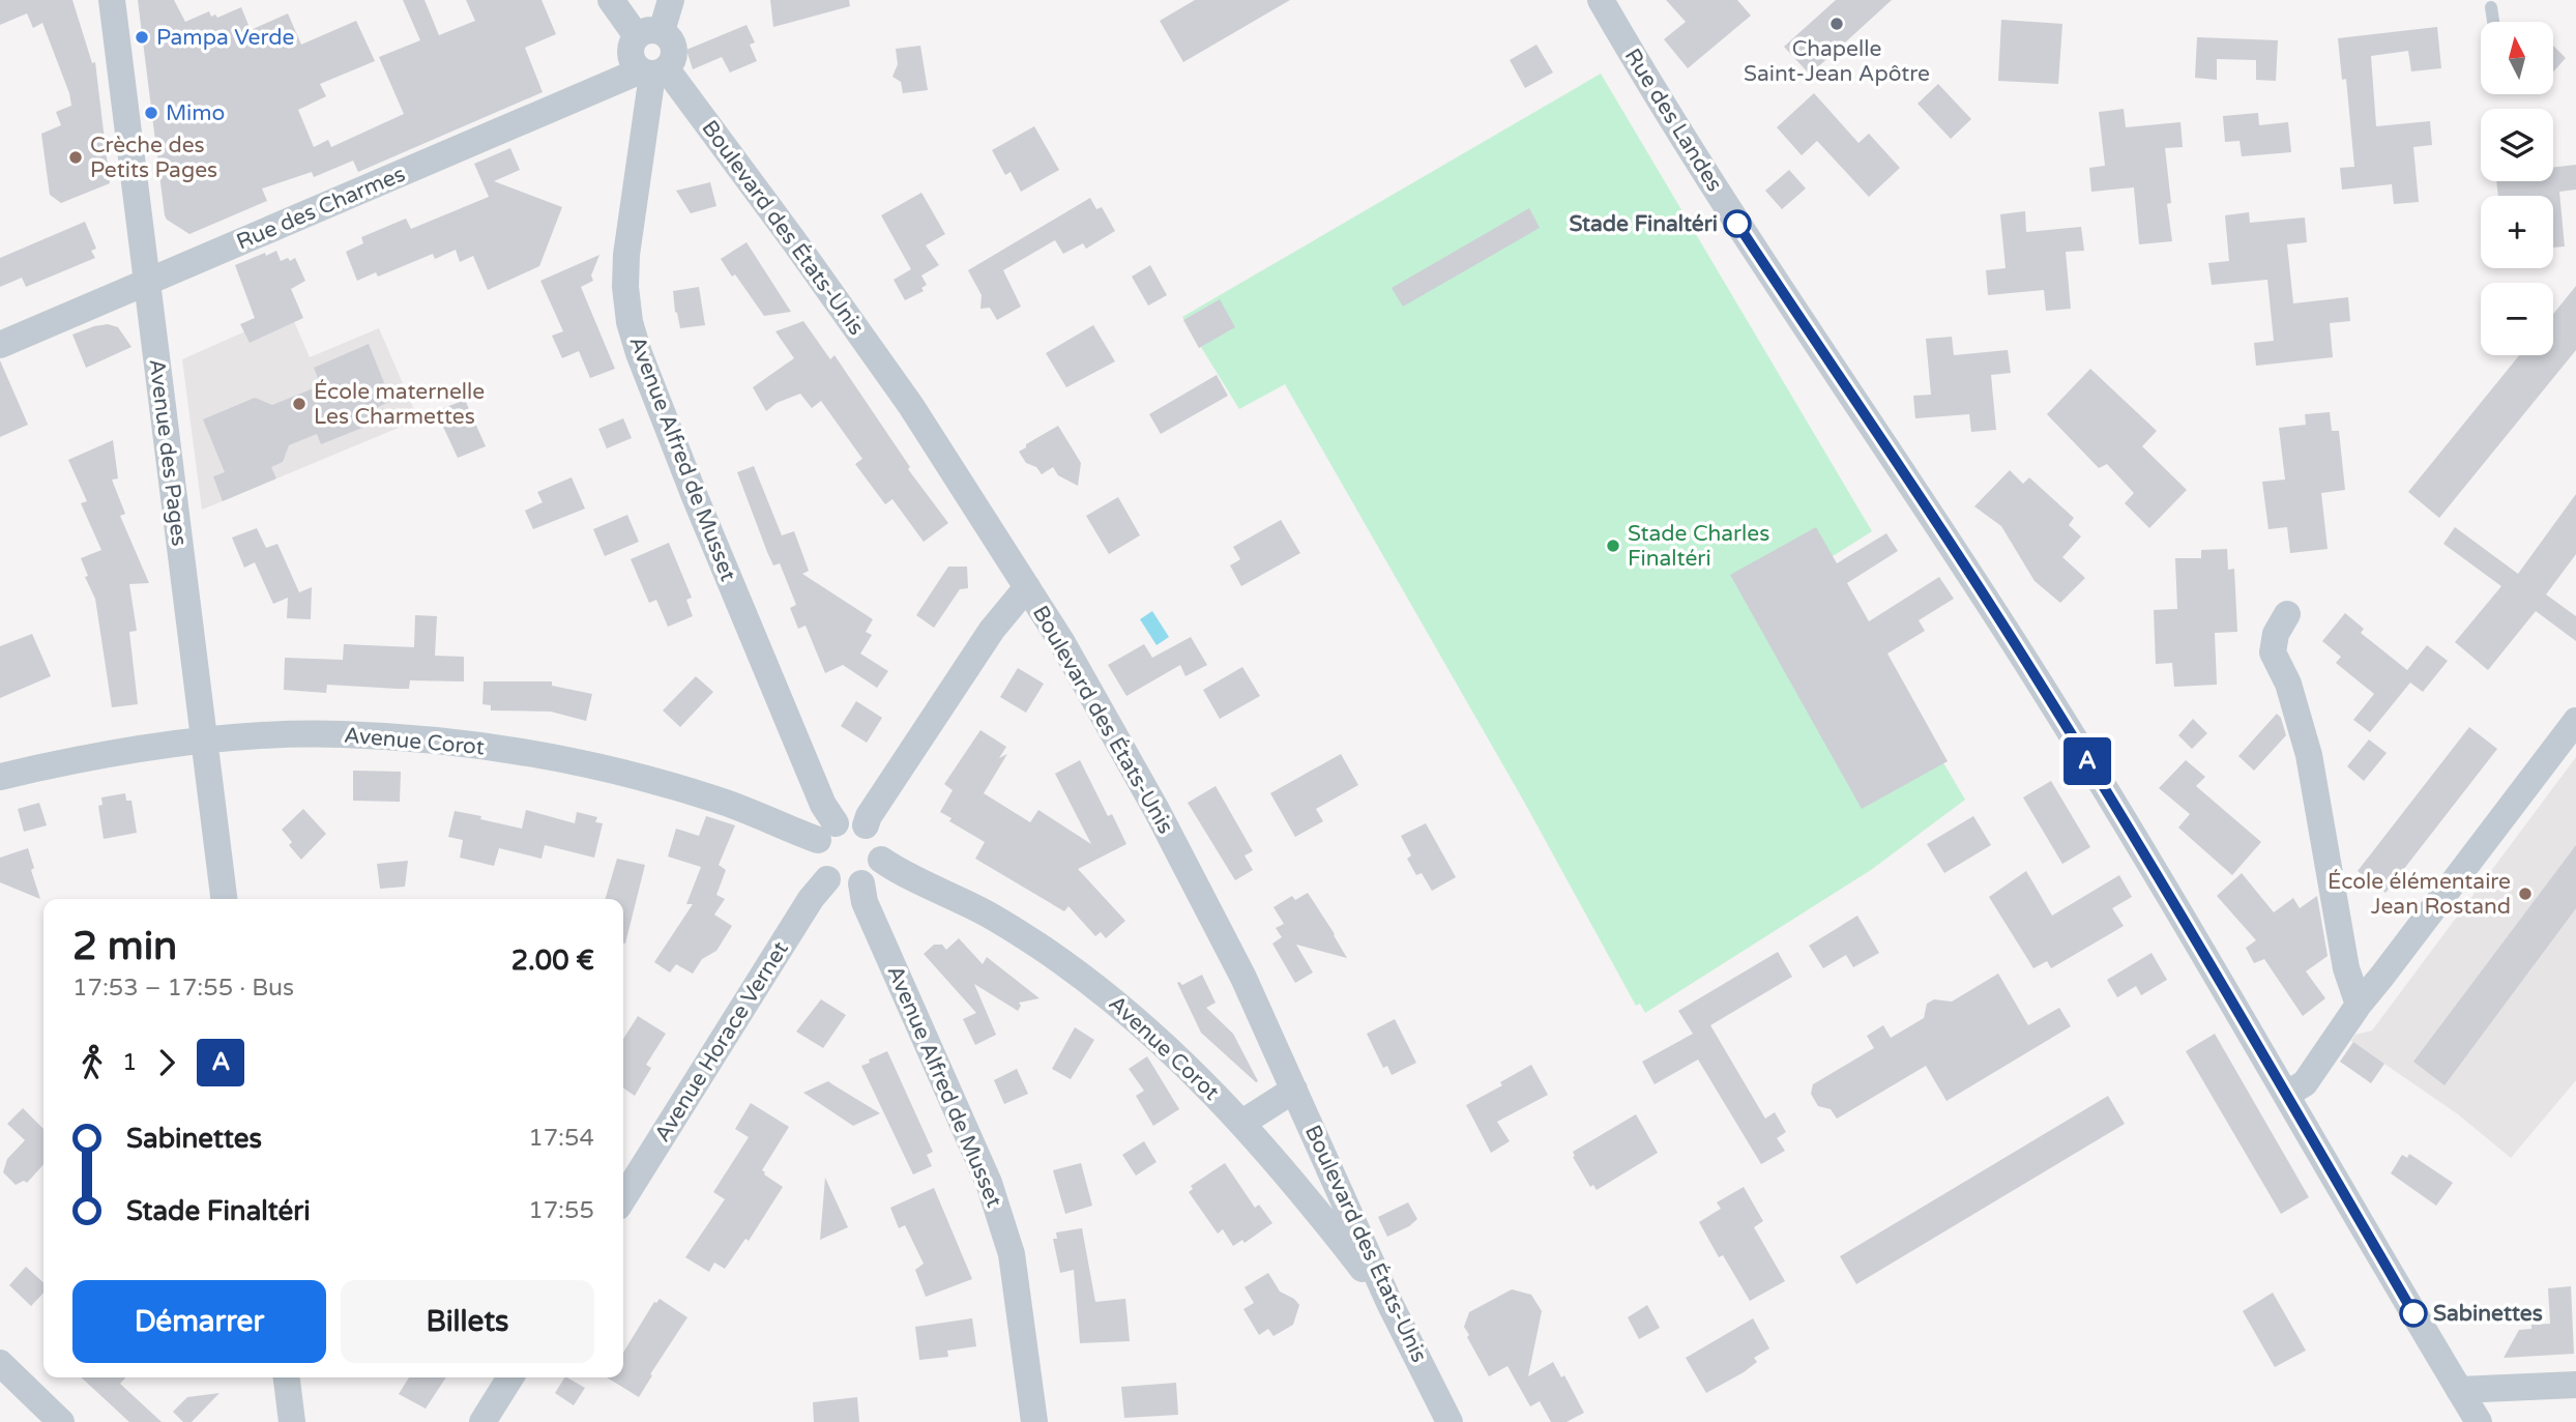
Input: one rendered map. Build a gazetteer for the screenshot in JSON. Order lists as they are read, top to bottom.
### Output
{
  "streets": {
    "street": [
      "Rue des Landes",
      "Rue des Charmes",
      "Boulevard des États-Unis",
      "Avenue des Pages",
      "Avenue Alfred de Musset",
      "Avenue Corot",
      "Avenue Horace Vernet"
    ]
  },
  "crossings": [
    ["Rue des Charmes", "Boulevard des États-Unis"],
    ["Rue des Charmes", "Avenue des Pages"],
    ["Rue des Charmes", "Avenue Alfred de Musset"],
    ["Boulevard des États-Unis", "Avenue Alfred de Musset"],
    ["Boulevard des États-Unis", "Avenue Corot"],
    ["Avenue des Pages", "Avenue Corot"],
    ["Avenue Alfred de Musset", "Avenue Corot"],
    ["Avenue Alfred de Musset", "Avenue Horace Vernet"],
    ["Avenue Corot", "Avenue Horace Vernet"]
  ],
  "places": [
    "Chapelle Saint-Jean Apôtre",
    "Pampa Verde",
    "Mimo",
    "Crèche des Petits Pages",
    "Stade Finaltéri",
    "École maternelle Les Charmettes",
    "Stade Charles Finaltéri",
    "École élémentaire Jean Rostand",
    "Sabinettes"
  ],
  "lines": ["bus line A"],
  "north": "top",
  "page": {
    "on_map": "A",
    "map_buttons": ["+", "−"],
    "heading": ["2 min", "17:53 – 17:55 · Bus", "2.00 €"],
    "legs": ["1", "A"],
    "list": [
      {
        "name": "Sabinettes",
        "value": "17:54"
      },
      {
        "name": "Stade Finaltéri",
        "value": "17:55"
      }
    ],
    "buttons": ["Démarrer", "Billets"]
  }
}
